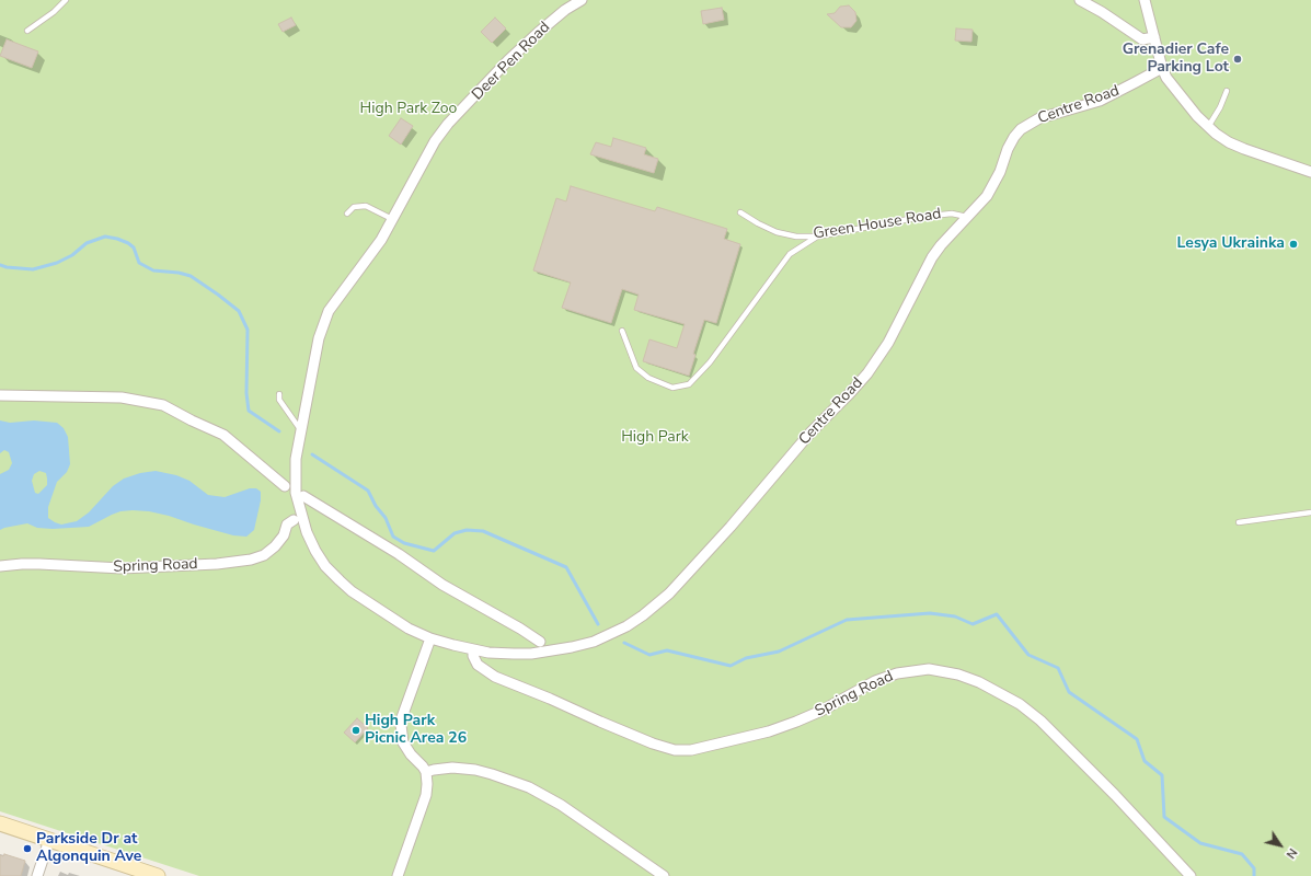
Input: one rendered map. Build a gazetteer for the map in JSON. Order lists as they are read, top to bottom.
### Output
{
  "streets": {
    "street": ["Deer Pen Road", "Centre Road", "Spring Road"],
    "lane": ["Green House Road"]
  },
  "crossings": [
    ["Deer Pen Road", "Spring Road"],
    ["Centre Road", "Green House Road"],
    ["Centre Road", "Spring Road"]
  ],
  "parks": ["High Park Zoo", "High Park"],
  "places": [
    "Grenadier Cafe Parking Lot",
    "Lesya Ukrainka",
    "High Park Picnic Area 26",
    "Parkside Dr at Algonquin Ave"
  ],
  "north": "bottom right"
}
